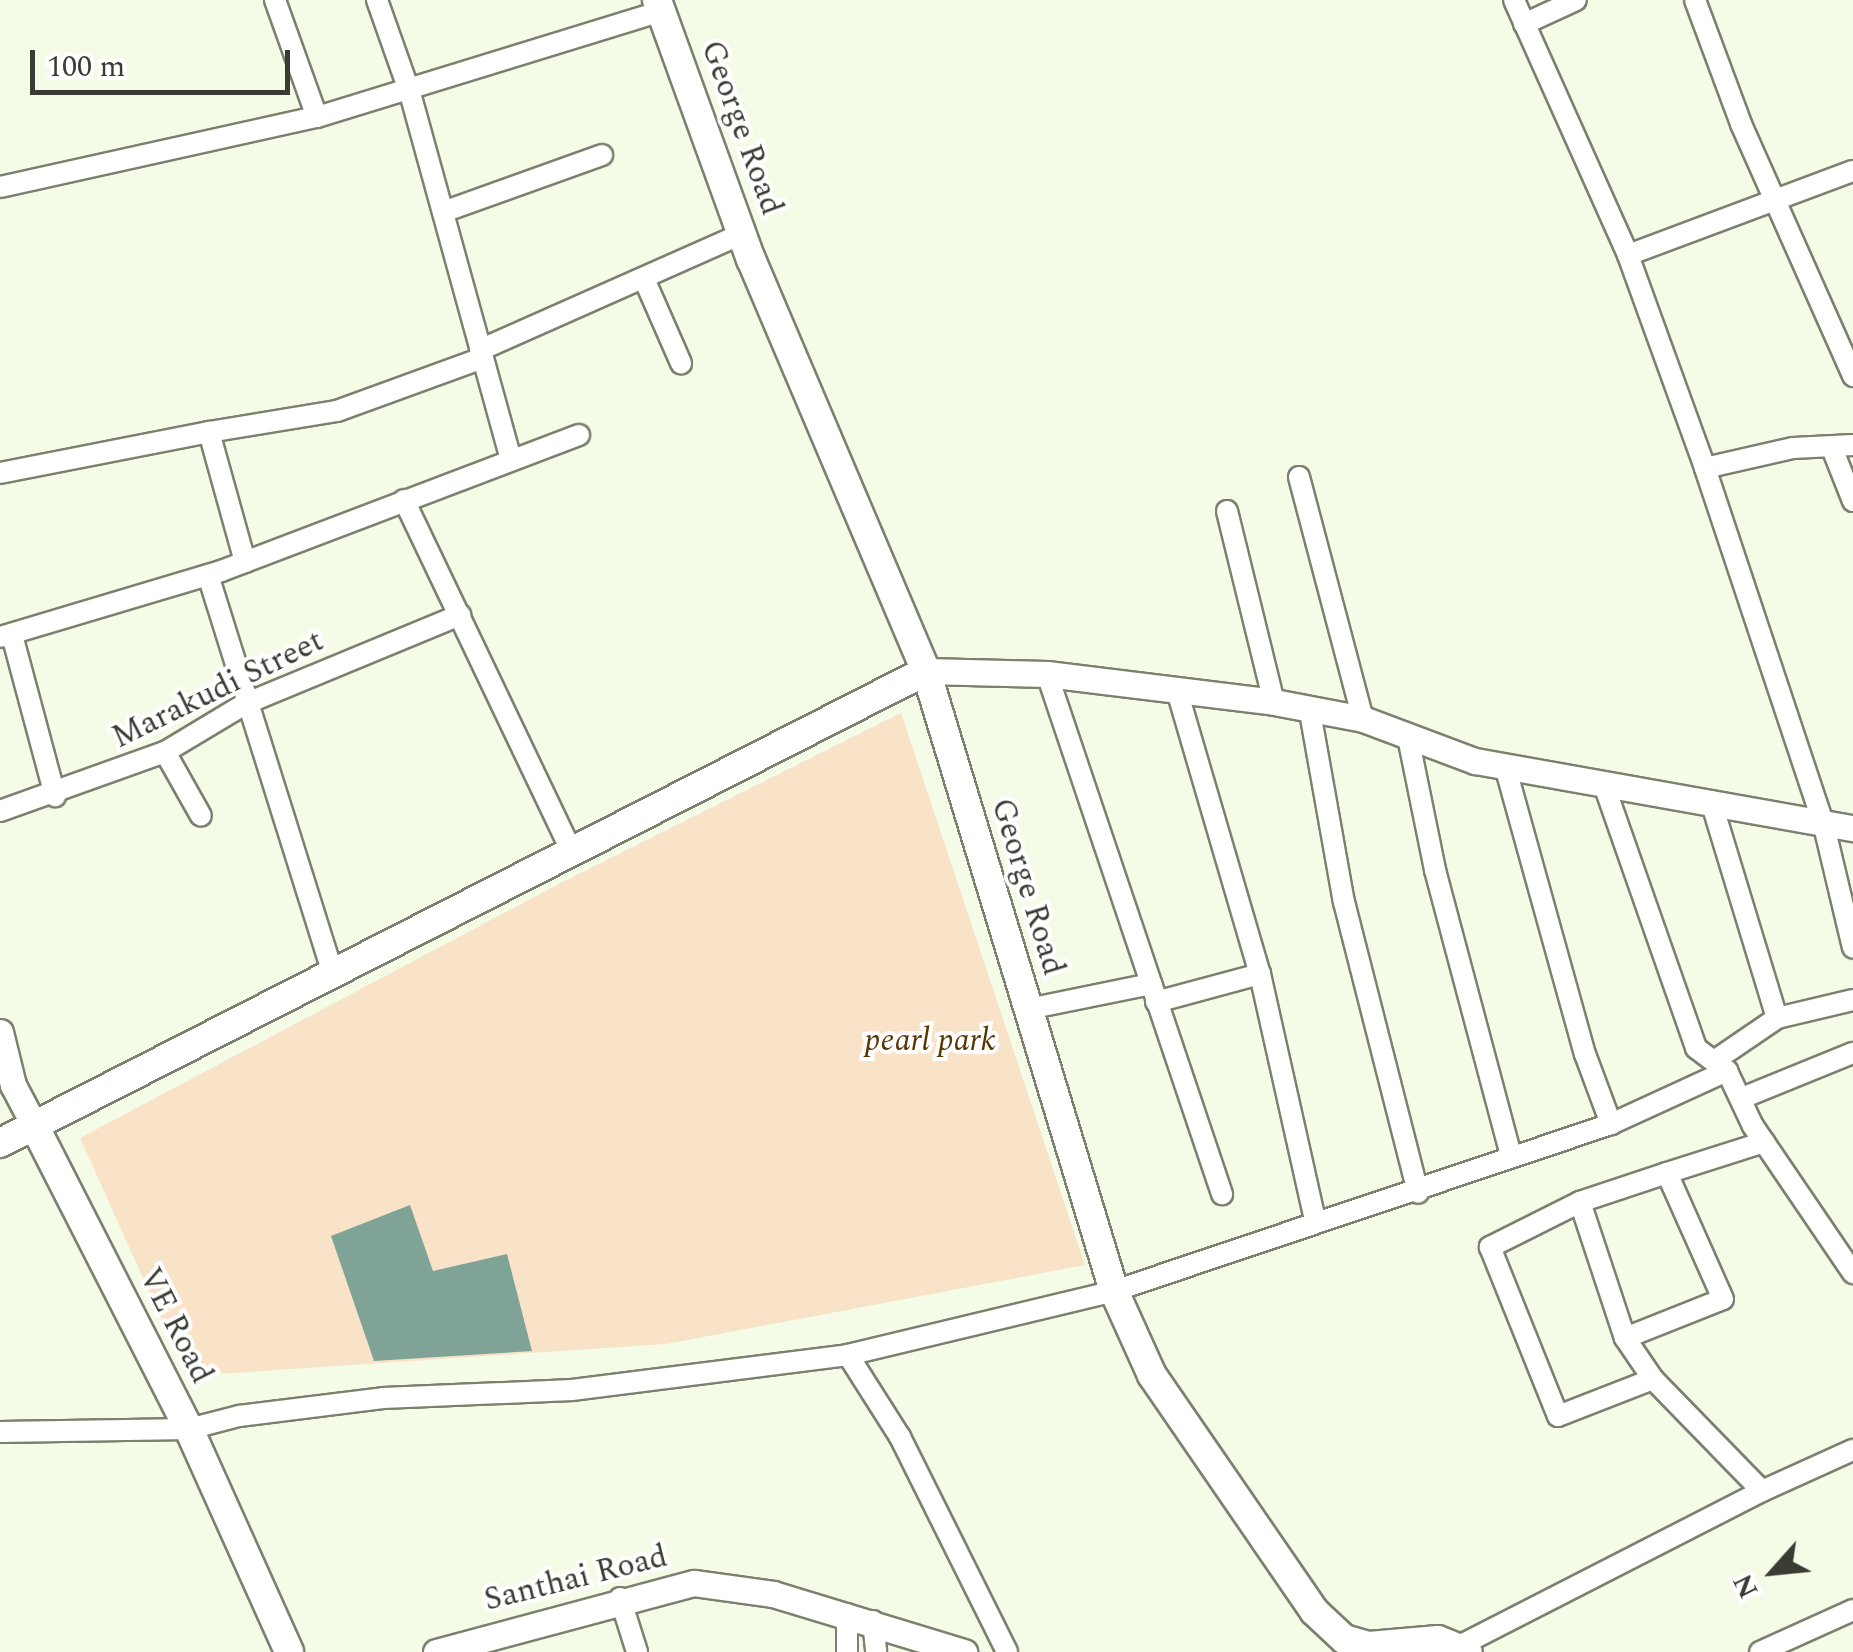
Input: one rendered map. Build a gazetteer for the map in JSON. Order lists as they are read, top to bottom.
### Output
{
  "streets": {
    "main road": ["George Road", "VE Road"],
    "street": ["Marakudi Street", "Santhai Road"]
  },
  "parks": ["pearl park"],
  "scale_bar": "100 m",
  "north": "bottom left"
}
